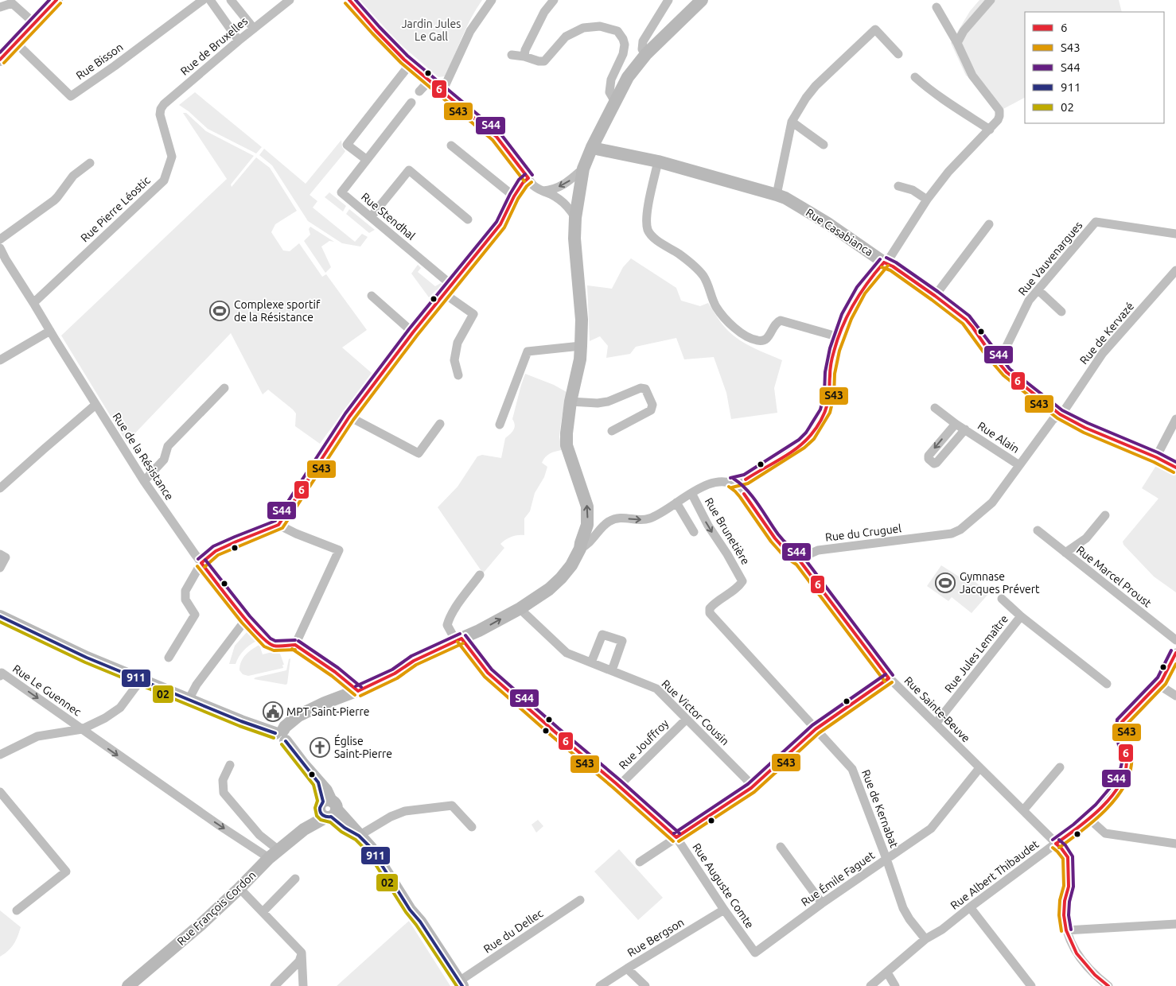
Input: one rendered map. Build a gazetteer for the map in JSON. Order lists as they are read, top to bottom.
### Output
{
  "streets": {
    "street": [
      "Rue de Bruxelles",
      "Rue Bisson",
      "Rue Pierre Léostic",
      "Rue Stendhal",
      "Rue Casabianca",
      "Rue Vauvenargues",
      "Rue de Kervazé",
      "Rue Alain",
      "Rue de la Résistance",
      "Rue Brunetière",
      "Rue du Cruguel",
      "Rue Marcel Proust",
      "Rue Jules Lemaître",
      "Rue Le Guennec",
      "Rue Sainte-Beuve",
      "Rue Victor Cousin",
      "Rue Jouffroy",
      "Rue de Kernabat",
      "Rue Albert Thibaudet",
      "Rue Émile Faguet",
      "Rue Auguste Comte",
      "Rue François Cordon",
      "Rue du Dellec",
      "Rue Bergson"
    ]
  },
  "crossings": [
    ["Rue de Bruxelles", "Rue Pierre Léostic"],
    ["Rue Pierre Léostic", "Rue de la Résistance"],
    ["Rue Casabianca", "Rue Vauvenargues"],
    ["Rue Casabianca", "Rue de Kervazé"],
    ["Rue Casabianca", "Rue du Cruguel"],
    ["Rue de Kervazé", "Rue du Cruguel"],
    ["Rue Alain", "Rue du Cruguel"],
    ["Rue Brunetière", "Rue de Kernabat"],
    ["Rue du Cruguel", "Rue Sainte-Beuve"],
    ["Rue Jules Lemaître", "Rue Sainte-Beuve"],
    ["Rue Le Guennec", "Rue François Cordon"],
    ["Rue Sainte-Beuve", "Rue Albert Thibaudet"],
    ["Rue Sainte-Beuve", "Rue Émile Faguet"],
    ["Rue Victor Cousin", "Rue Jouffroy"],
    ["Rue Jouffroy", "Rue Auguste Comte"],
    ["Rue de Kernabat", "Rue Albert Thibaudet"],
    ["Rue de Kernabat", "Rue Émile Faguet"],
    ["Rue Émile Faguet", "Rue Auguste Comte"],
    ["Rue Auguste Comte", "Rue Bergson"]
  ],
  "parks": ["Jardin Jules Le Gall"],
  "places": {
    "sports": ["Complexe sportif de la Résistance", "Gymnase Jacques Prévert"],
    "public building": ["MPT Saint-Pierre"],
    "church": ["Église Saint-Pierre"]
  },
  "lines": [
    "transit line 6",
    "transit line S44",
    "transit line S43",
    "transit line 911",
    "transit line 02"
  ],
  "legend": [
    "6",
    "S43",
    "S44",
    "911",
    "02"
  ]
}
